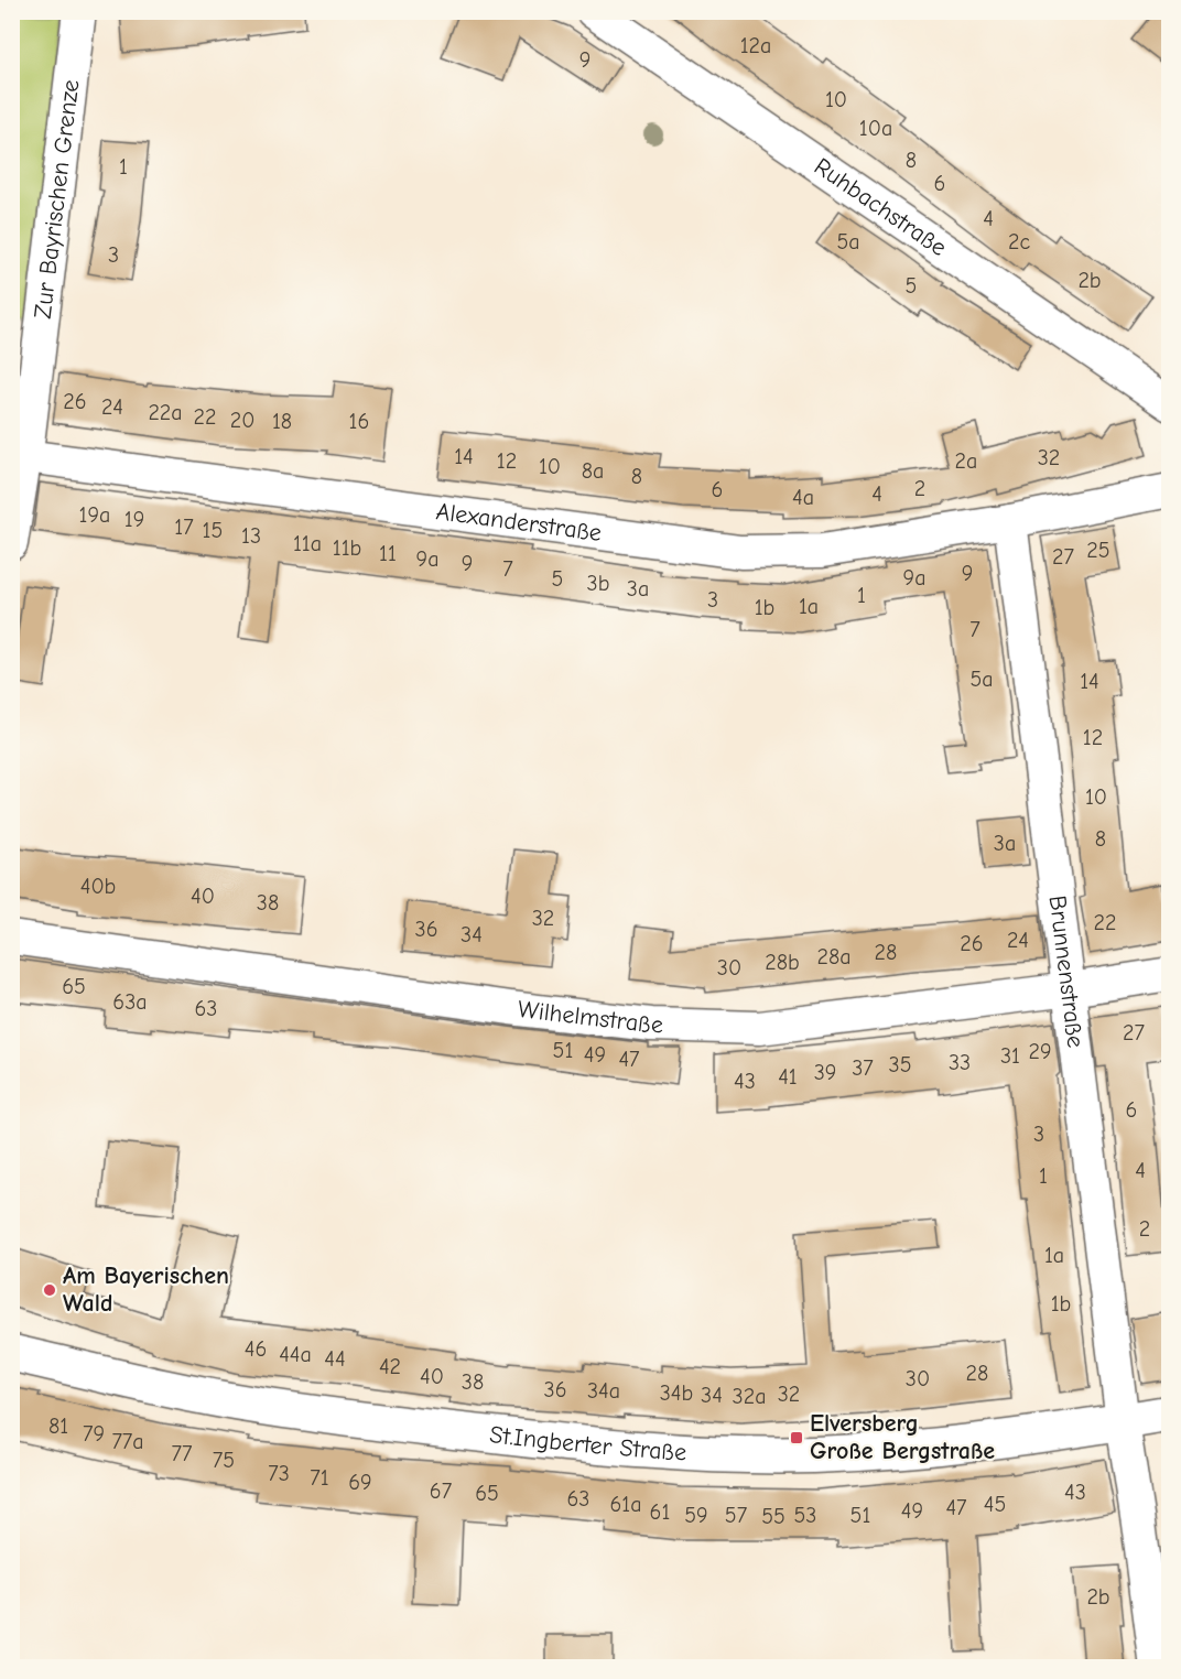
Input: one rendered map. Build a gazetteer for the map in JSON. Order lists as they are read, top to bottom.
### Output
{
  "streets": {
    "main road": ["St.Ingberter Straße"],
    "street": [
      "Zur Bayrischen Grenze",
      "Ruhbachstraße",
      "Alexanderstraße",
      "Brunnenstraße",
      "Wilhelmstraße"
    ]
  },
  "crossings": [
    ["Zur Bayrischen Grenze", "Alexanderstraße"],
    ["Alexanderstraße", "Brunnenstraße"],
    ["Brunnenstraße", "Wilhelmstraße"],
    ["Brunnenstraße", "St.Ingberter Straße"]
  ],
  "places": {
    "other": ["Am Bayerischen Wald"],
    "transit": ["Elversberg Große Bergstraße"]
  },
  "house_numbers": [
    "12a",
    "9",
    "10",
    "10a",
    "8",
    "1",
    "6",
    "4",
    "5a",
    "2c",
    "3",
    "2b",
    "5",
    "26",
    "24",
    "22a",
    "22",
    "20",
    "18",
    "16",
    "14",
    "32",
    "12",
    "2a",
    "10",
    "8a",
    "8",
    "2",
    "6",
    "4",
    "4a",
    "19a",
    "19",
    "17",
    "15",
    "13",
    "11a",
    "11b",
    "25",
    "11",
    "27",
    "9a",
    "9",
    "7",
    "9",
    "9a",
    "5",
    "3b",
    "3a",
    "1",
    "3",
    "1a",
    "1b",
    "7",
    "5a",
    "14",
    "12",
    "10",
    "8",
    "3a",
    "40b",
    "40",
    "38",
    "32",
    "22",
    "36",
    "34",
    "24",
    "26",
    "28",
    "28a",
    "28b",
    "30",
    "65",
    "63a",
    "63",
    "27",
    "51",
    "29",
    "49",
    "31",
    "47",
    "33",
    "35",
    "37",
    "39",
    "41",
    "43",
    "6",
    "3",
    "4",
    "1",
    "2",
    "1a",
    "1b",
    "46",
    "44a",
    "44",
    "42",
    "28",
    "40",
    "30",
    "38",
    "36",
    "34a",
    "34b",
    "32",
    "34",
    "32a",
    "81",
    "79",
    "77a",
    "77",
    "75",
    "73",
    "71",
    "69",
    "67",
    "43",
    "65",
    "63",
    "61a",
    "45",
    "47",
    "49",
    "61",
    "59",
    "57",
    "53",
    "51",
    "55",
    "2b"
  ]
}
